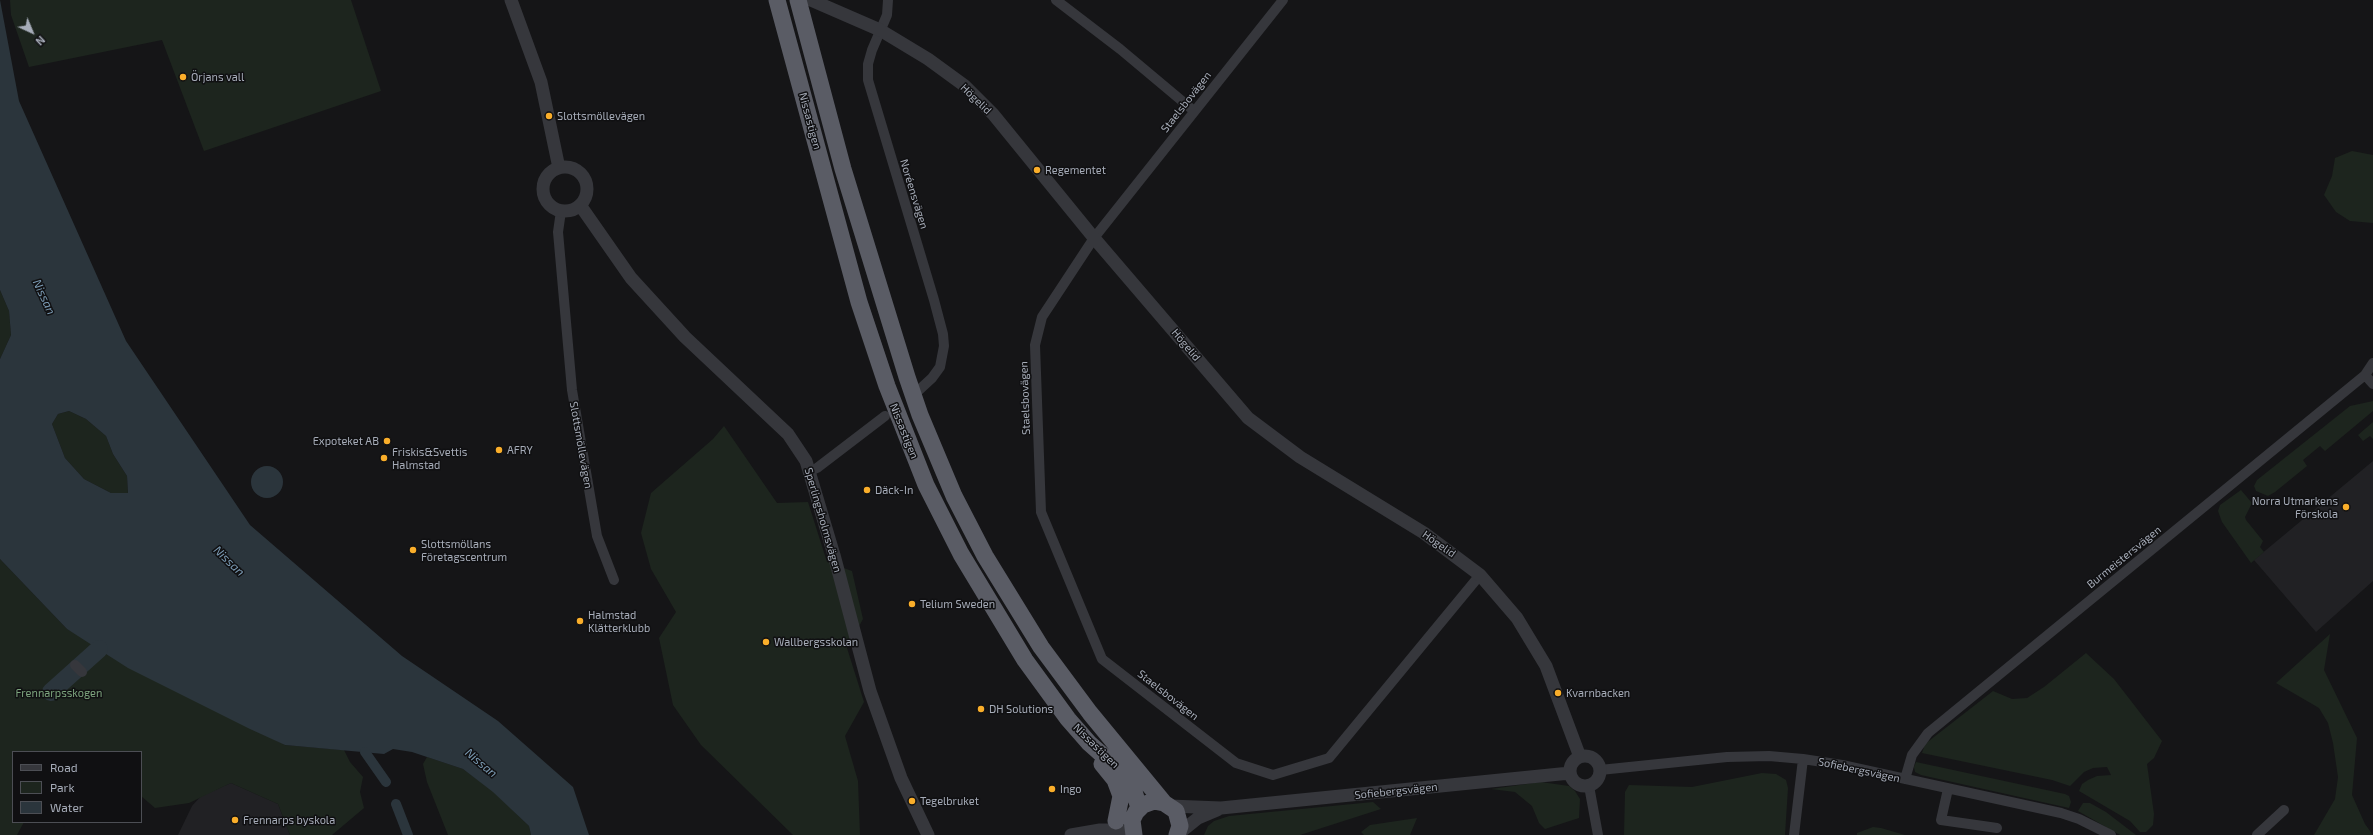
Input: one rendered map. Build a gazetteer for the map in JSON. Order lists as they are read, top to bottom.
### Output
{
  "streets": {
    "highway": ["Nissastigen"],
    "street": [
      "Högelid",
      "Staelsbovägen",
      "Noréensvägen",
      "Slottsmöllevägen",
      "Sperlingsholmsvägen",
      "Burmeistersvägen",
      "Sofiebergsvägen"
    ]
  },
  "crossings": [
    ["Högelid", "Staelsbovägen"],
    ["Högelid", "Noréensvägen"],
    ["Högelid", "Sofiebergsvägen"],
    ["Nissastigen", "Sofiebergsvägen"],
    ["Slottsmöllevägen", "Sperlingsholmsvägen"],
    ["Burmeistersvägen", "Sofiebergsvägen"]
  ],
  "water": ["Nissan"],
  "parks": ["Frennarpsskogen"],
  "places": [
    "Örjans vall",
    "Slottsmöllevägen",
    "Regementet",
    "Expoteket AB",
    "AFRY",
    "Friskis&Svettis Halmstad",
    "Däck-In",
    "Norra Utmarkens Förskola",
    "Slottsmöllans Företagscentrum",
    "Telium Sweden",
    "Halmstad Klätterklubb",
    "Wallbergsskolan",
    "Kvarnbacken",
    "DH Solutions",
    "Ingo",
    "Tegelbruket",
    "Frennarps byskola"
  ],
  "legend": ["Road", "Park", "Water"],
  "north": "bottom right"
}
